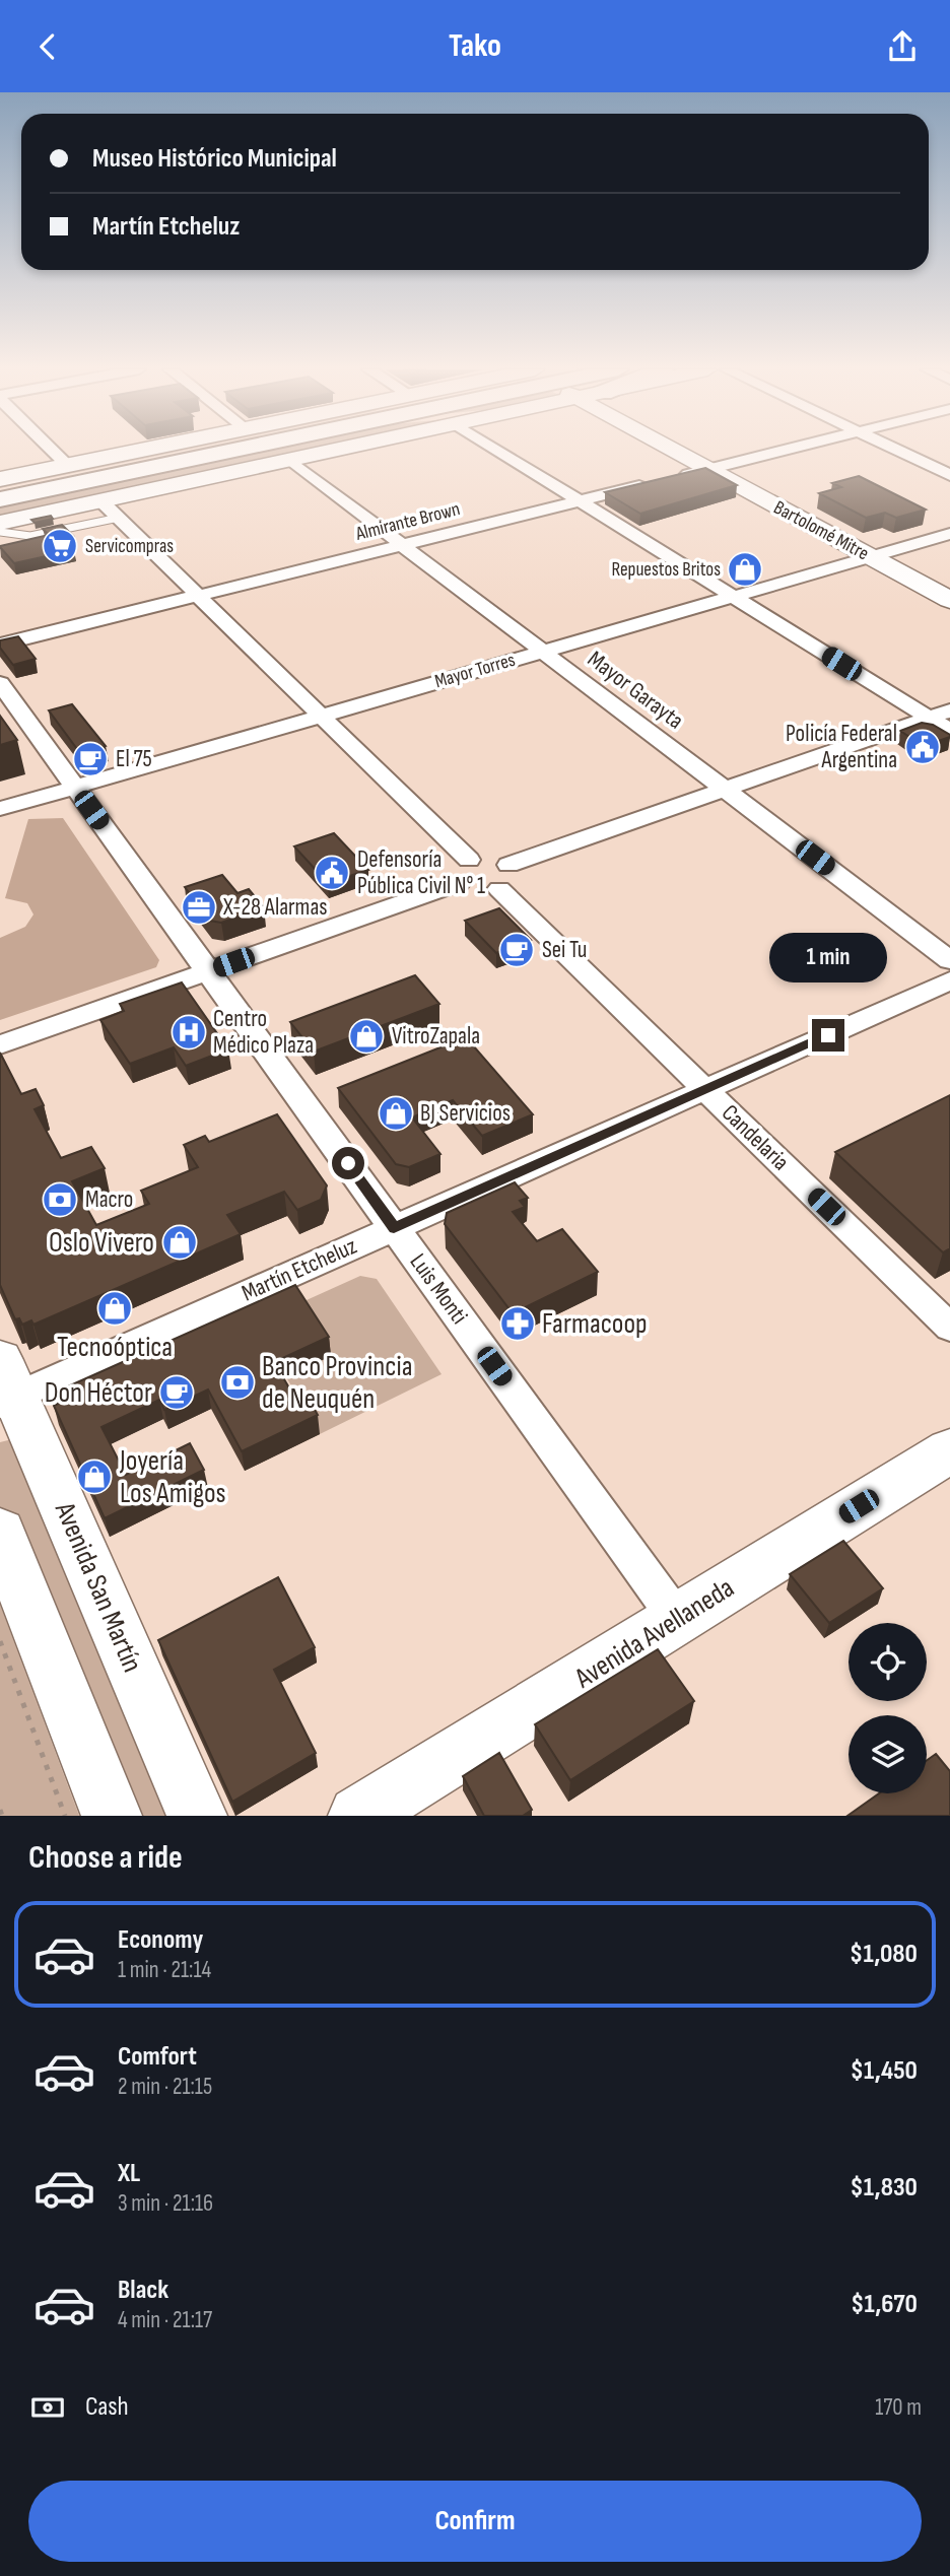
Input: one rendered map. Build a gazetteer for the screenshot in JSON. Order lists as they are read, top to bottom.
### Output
{
  "streets": {
    "street": [
      "Almirante Brown",
      "Bartolomé Mitre",
      "Mayor Torres",
      "Mayor Garayta",
      "Candelaria",
      "Martín Etcheluz",
      "Luis Monti",
      "Avenida San Martín",
      "Avenida Avellaneda"
    ]
  },
  "crossings": [
    ["Almirante Brown", "Bartolomé Mitre"],
    ["Almirante Brown", "Mayor Garayta"],
    ["Bartolomé Mitre", "Mayor Torres"],
    ["Mayor Torres", "Mayor Garayta"],
    ["Mayor Torres", "Luis Monti"],
    ["Candelaria", "Martín Etcheluz"],
    ["Martín Etcheluz", "Luis Monti"],
    ["Martín Etcheluz", "Avenida San Martín"],
    ["Luis Monti", "Avenida Avellaneda"]
  ],
  "places": {
    "supermarket": ["Servicompras"],
    "shop": [
      "Repuestos Britos",
      "VitroZapala",
      "BJ Servicios",
      "Oslo Vivero",
      "Tecnoóptica",
      "Joyería Los Amigos"
    ],
    "public building": ["Policía Federal Argentina", "Defensoría Pública Civil N° 1"],
    "cafe": ["El 75", "Sei Tu", "Don Héctor"],
    "office": ["X-28 Alarmas"],
    "hospital": ["Centro Médico Plaza"],
    "bank": ["Macro", "Banco Provincia de Neuquén"],
    "pharmacy": ["Farmacoop"]
  },
  "page": {
    "header": "Tako",
    "banner": ["Museo Histórico Municipal", "Martín Etcheluz"],
    "bubble": "1 min",
    "heading": "Choose a ride",
    "list": [
      {
        "name": "Economy",
        "note": "1 min · 21:14",
        "value": "$1,080"
      },
      {
        "name": "Comfort",
        "note": "2 min · 21:15",
        "value": "$1,450"
      },
      {
        "name": "XL",
        "note": "3 min · 21:16",
        "value": "$1,830"
      },
      {
        "name": "Black",
        "note": "4 min · 21:17",
        "value": "$1,670"
      }
    ],
    "pay": ["Cash", "170 m"],
    "buttons": "Confirm"
  }
}
